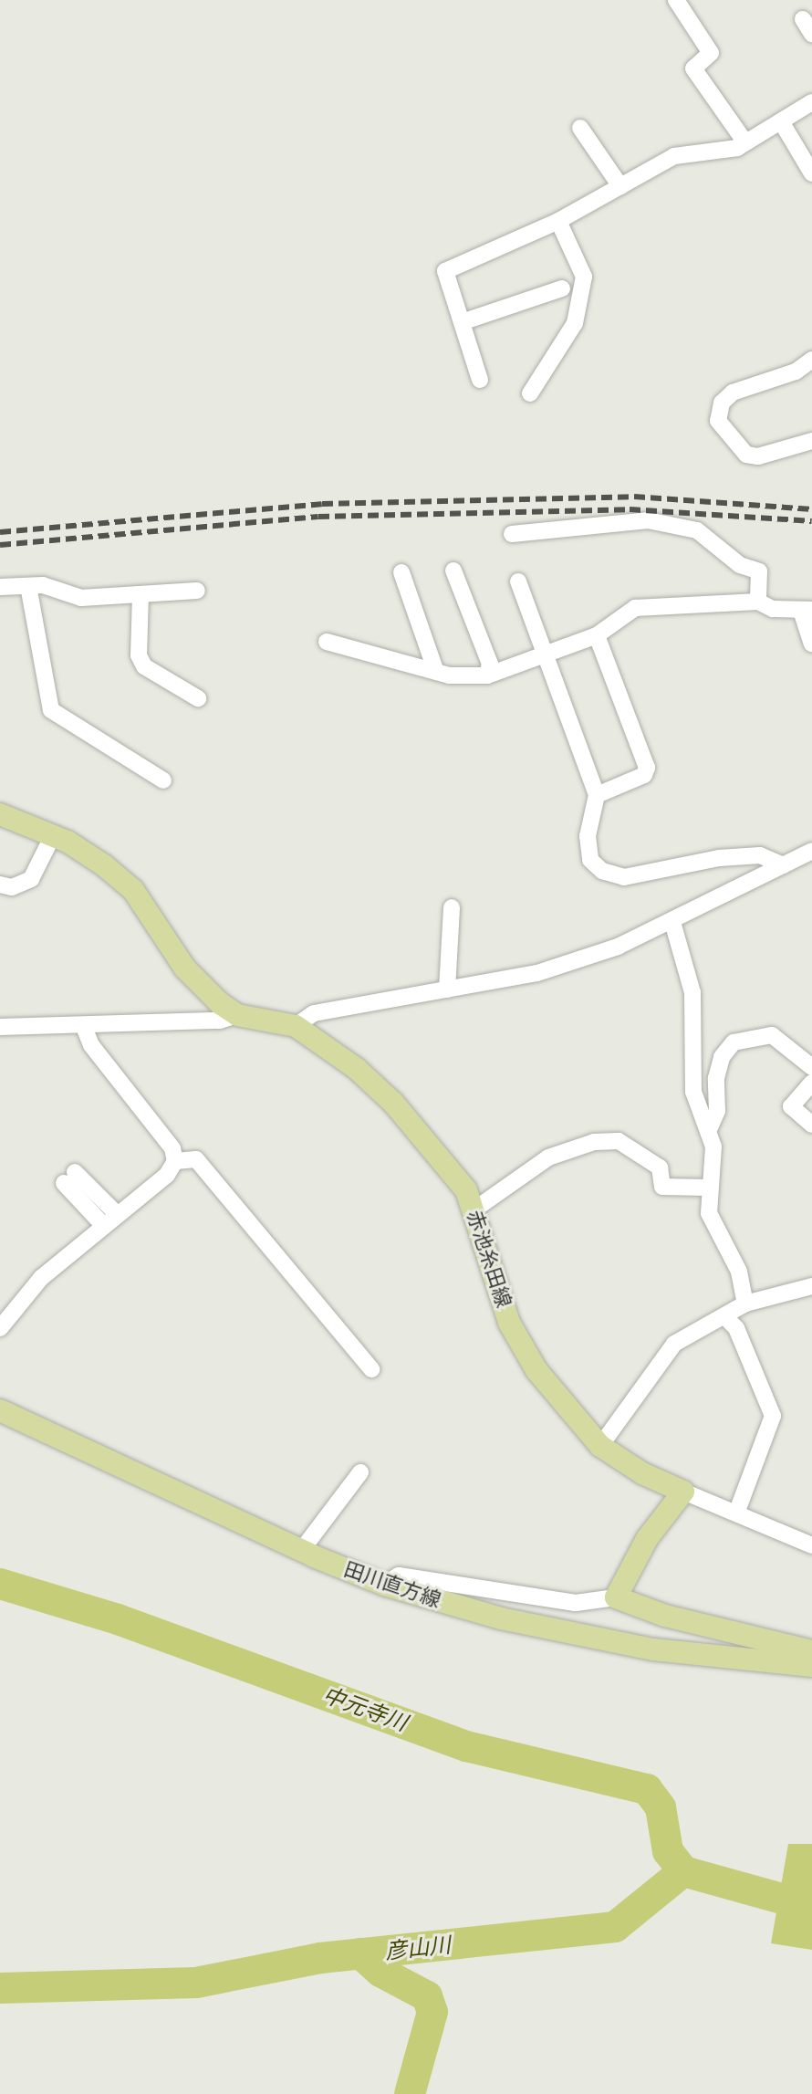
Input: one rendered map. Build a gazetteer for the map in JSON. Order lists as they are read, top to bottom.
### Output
{
  "streets": {
    "main road": ["赤池糸田線", "田川直方線"]
  },
  "water": ["中元寺川", "彦山川"]
}
